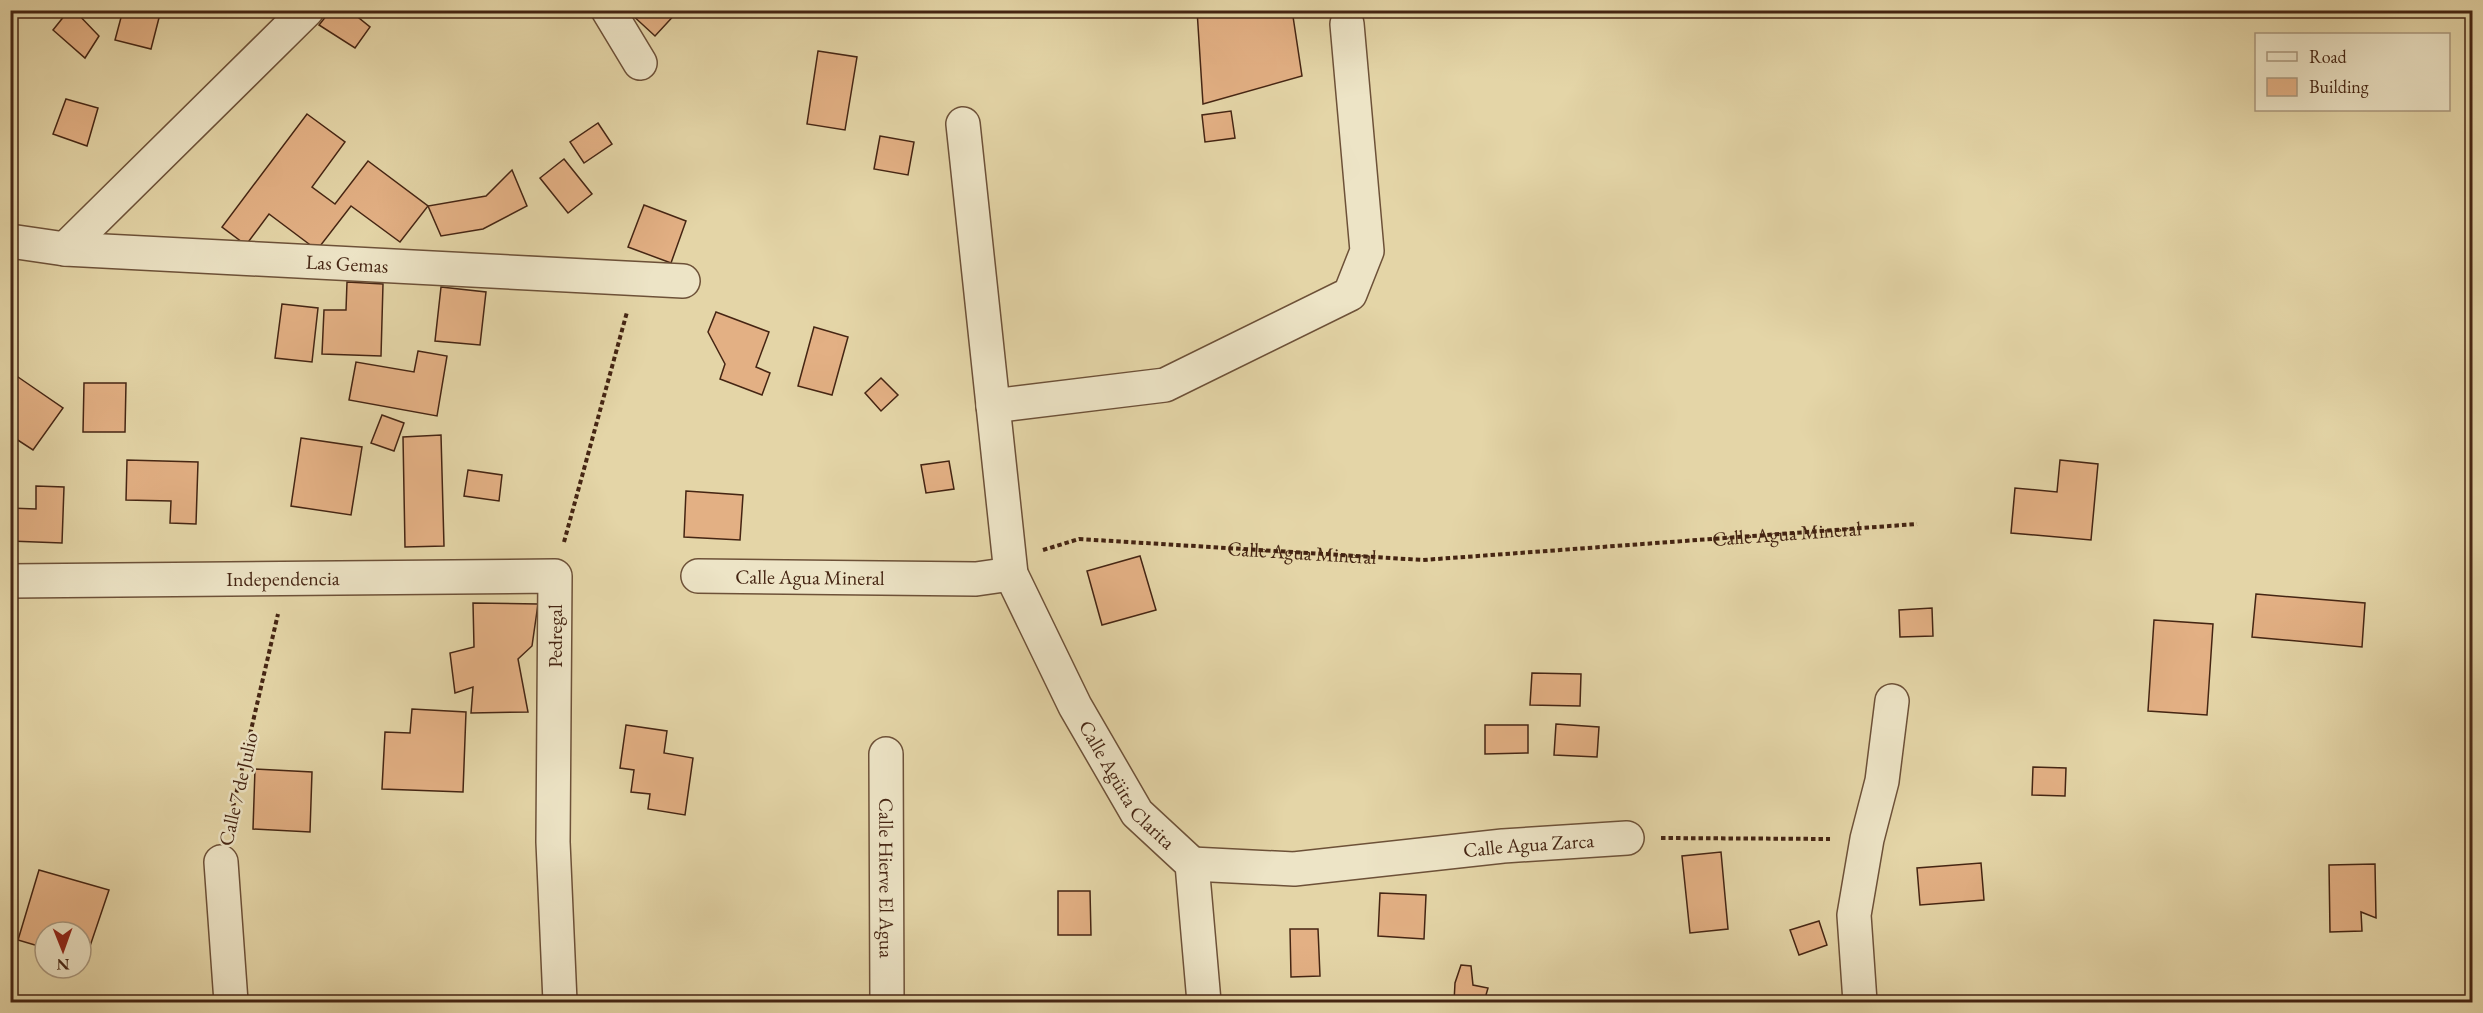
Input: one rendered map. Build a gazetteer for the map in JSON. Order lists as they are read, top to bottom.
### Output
{
  "streets": {
    "street": [
      "Las Gemas",
      "Calle Agua Mineral",
      "Independencia",
      "Pedregal",
      "Calle Agüita Clarita",
      "Calle 7 de Julio",
      "Calle Agua Zarca",
      "Calle Hierve El Agua"
    ]
  },
  "crossings": [
    ["Las Gemas", "Pedregal"],
    ["Calle Agua Mineral", "Calle Agüita Clarita"],
    ["Independencia", "Pedregal"],
    ["Independencia", "Calle 7 de Julio"],
    ["Calle Agüita Clarita", "Calle Agua Zarca"]
  ],
  "legend": ["Road", "Building"],
  "north": "bottom"
}
